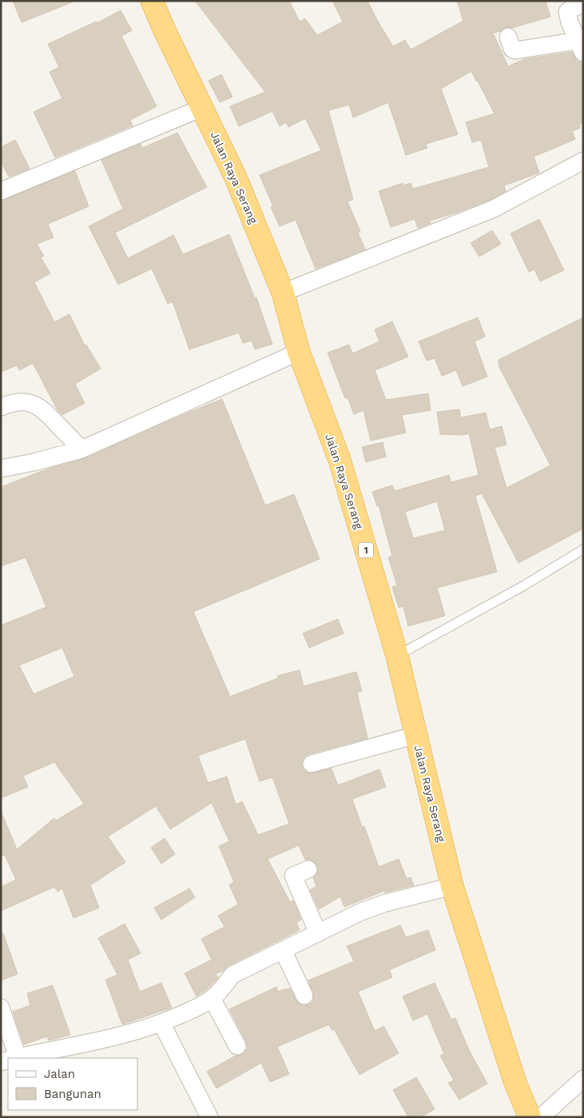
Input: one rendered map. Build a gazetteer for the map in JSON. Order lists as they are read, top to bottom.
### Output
{
  "streets": {
    "highway": ["Jalan Raya Serang", "1"]
  },
  "legend": ["Jalan", "Bangunan"]
}
